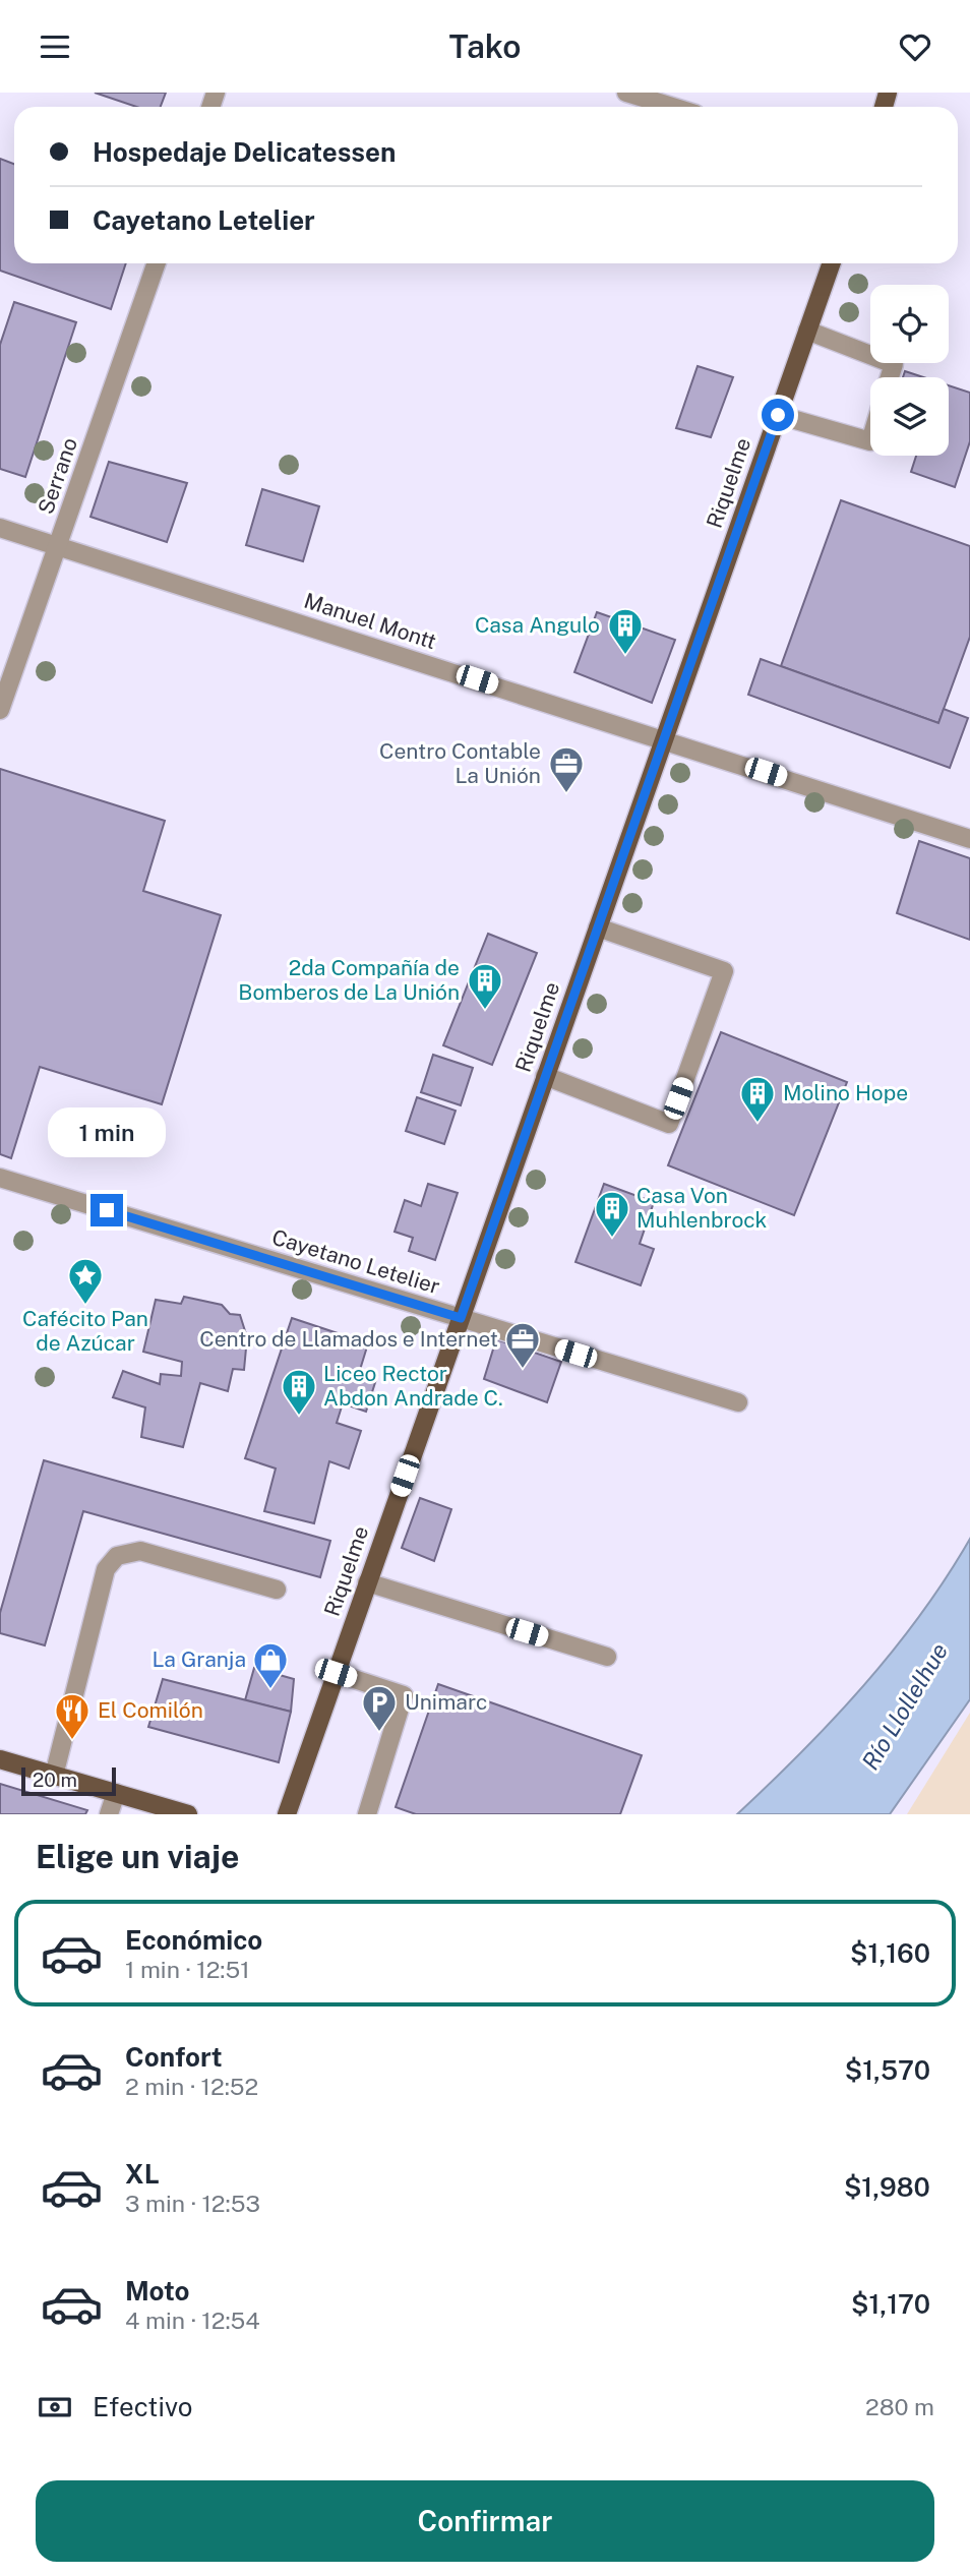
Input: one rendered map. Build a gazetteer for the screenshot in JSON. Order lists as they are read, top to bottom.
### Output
{
  "streets": {
    "main road": ["Riquelme"],
    "street": ["Serrano", "Manuel Montt", "Cayetano Letelier"]
  },
  "crossings": [
    ["Serrano", "Manuel Montt"],
    ["Riquelme", "Manuel Montt"],
    ["Riquelme", "Cayetano Letelier"]
  ],
  "water": ["Río Llollelhue"],
  "places": {
    "building": [
      "Casa Angulo",
      "2da Compañía de Bomberos de La Unión",
      "Molino Hope",
      "Casa Von Muhlenbrock",
      "Liceo Rector Abdon Andrade C."
    ],
    "office": ["Centro Contable La Unión", "Centro de Llamados e Internet"],
    "place": ["Cafécito Pan de Azúcar"],
    "shop": ["La Granja"],
    "parking": ["Unimarc"],
    "restaurant": ["El Comilón"]
  },
  "scale_bar": "20 m",
  "page": {
    "header": "Tako",
    "banner": ["Hospedaje Delicatessen", "Cayetano Letelier"],
    "bubble": "1 min",
    "scale": "20 m",
    "heading": "Elige un viaje",
    "list": [
      {
        "name": "Económico",
        "note": "1 min · 12:51",
        "value": "$1,160"
      },
      {
        "name": "Confort",
        "note": "2 min · 12:52",
        "value": "$1,570"
      },
      {
        "name": "XL",
        "note": "3 min · 12:53",
        "value": "$1,980"
      },
      {
        "name": "Moto",
        "note": "4 min · 12:54",
        "value": "$1,170"
      }
    ],
    "pay": ["Efectivo", "280 m"],
    "buttons": "Confirmar"
  }
}
